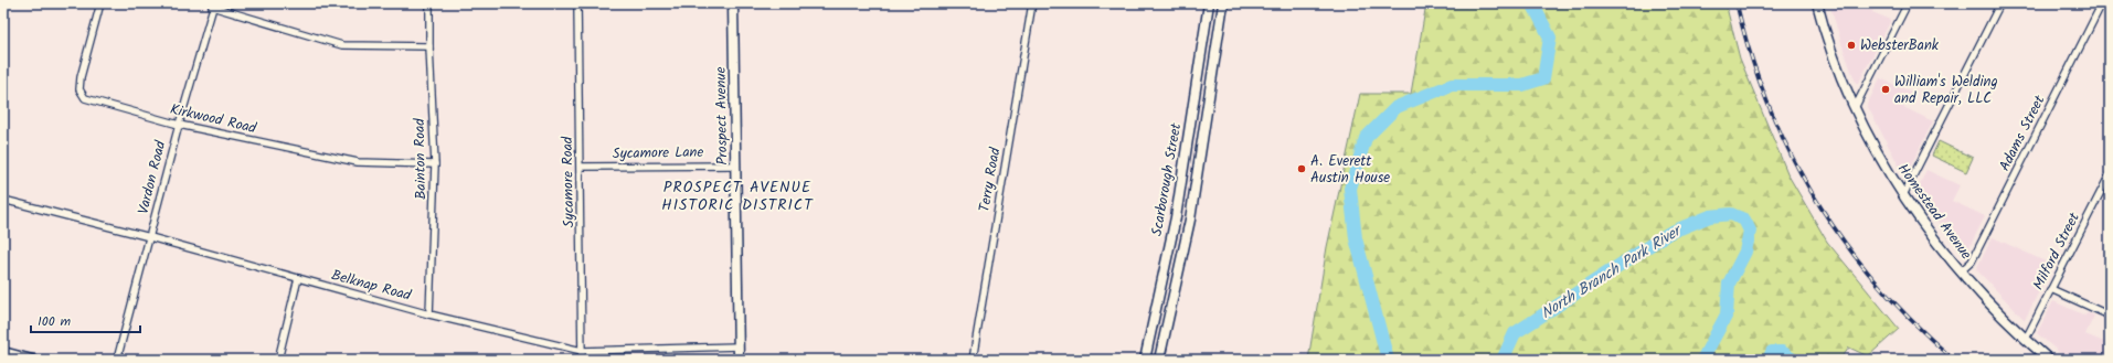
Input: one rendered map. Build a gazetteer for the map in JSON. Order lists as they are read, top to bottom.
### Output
{
  "streets": {
    "main road": ["Prospect Avenue", "Scarborough Street", "Homestead Avenue"],
    "street": [
      "Kirkwood Road",
      "Adams Street",
      "Sycamore Lane",
      "Bainton Road",
      "Vardon Road",
      "Terry Road",
      "Sycamore Road",
      "Milford Street",
      "Belknap Road"
    ]
  },
  "crossings": [
    ["Prospect Avenue", "Sycamore Lane"],
    ["Prospect Avenue", "Belknap Road"],
    ["Kirkwood Road", "Bainton Road"],
    ["Kirkwood Road", "Vardon Road"],
    ["Adams Street", "Homestead Avenue"],
    ["Sycamore Lane", "Sycamore Road"],
    ["Bainton Road", "Belknap Road"],
    ["Vardon Road", "Belknap Road"],
    ["Sycamore Road", "Belknap Road"],
    ["Homestead Avenue", "Milford Street"]
  ],
  "districts": ["PROSPECT AVENUE HISTORIC DISTRICT"],
  "water": ["North Branch Park River"],
  "places": ["WebsterBank", "William's Welding and Repair, LLC", "A. Everett Austin House"],
  "scale_bar": "100 m"
}
